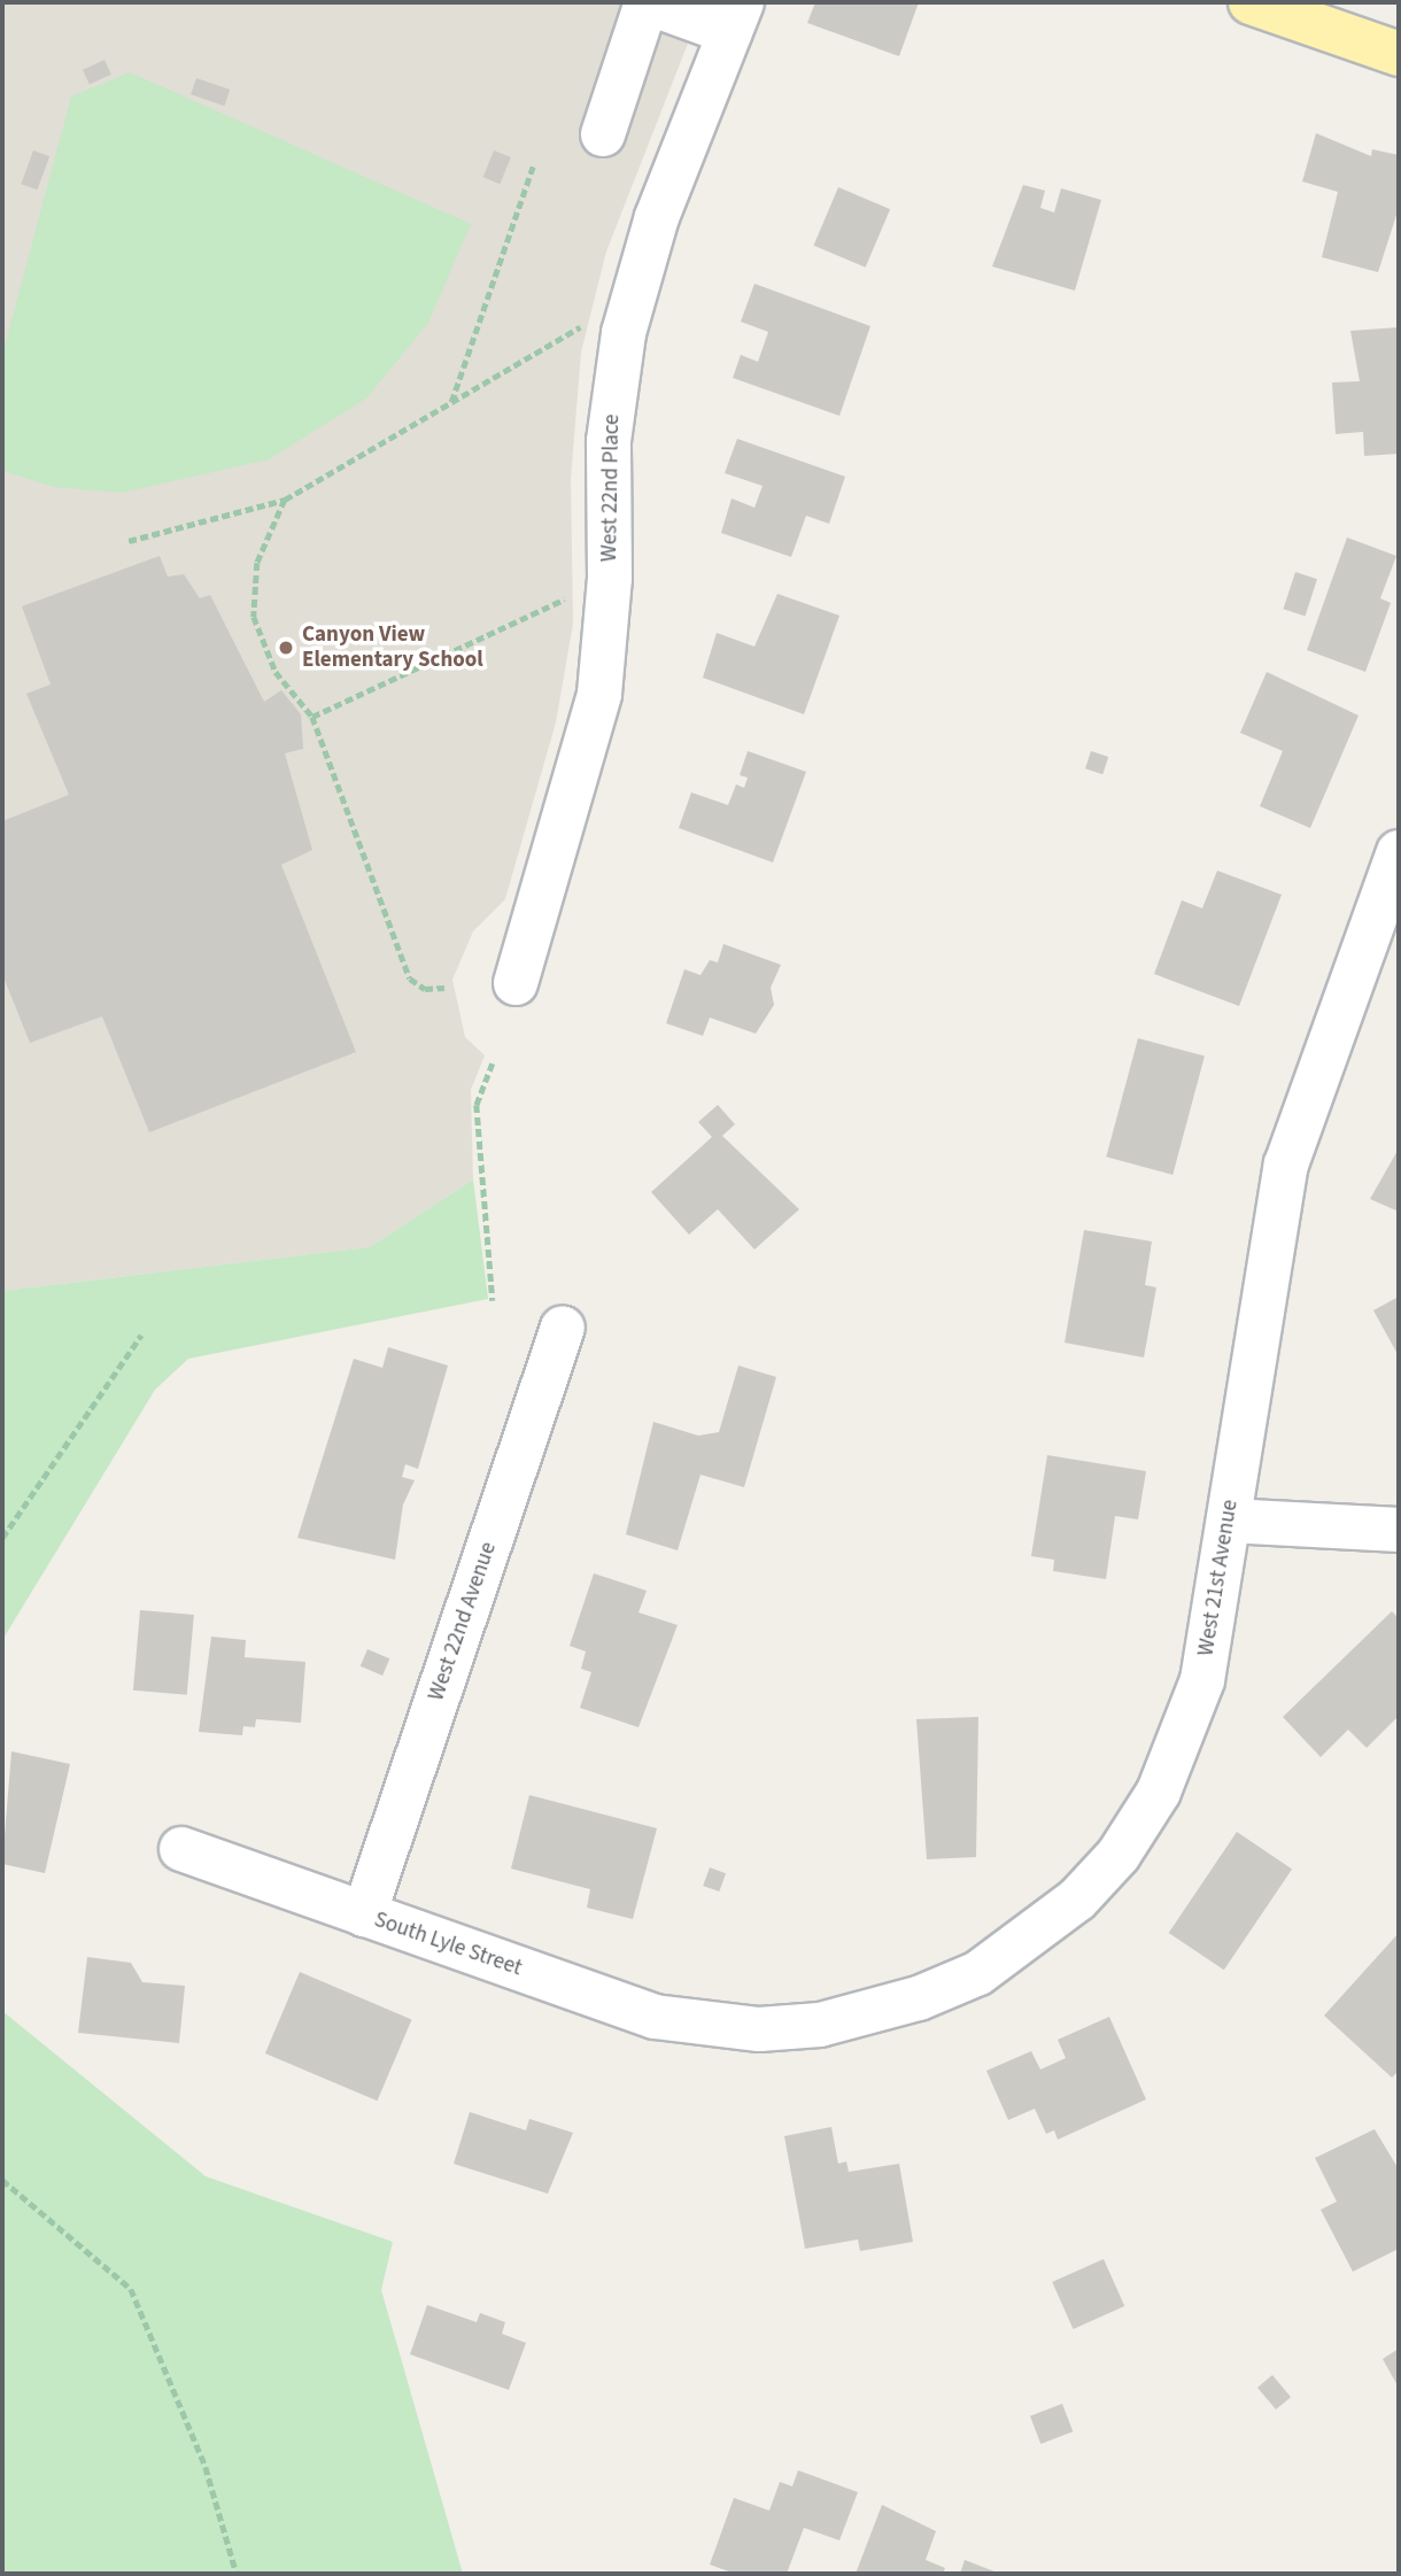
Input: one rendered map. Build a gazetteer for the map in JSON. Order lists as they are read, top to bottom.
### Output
{
  "streets": {
    "street": [
      "West 22nd Place",
      "West 21st Avenue",
      "West 22nd Avenue",
      "South Lyle Street"
    ]
  },
  "crossings": [
    ["West 21st Avenue", "South Lyle Street"],
    ["West 22nd Avenue", "South Lyle Street"]
  ],
  "places": ["Canyon View Elementary School"]
}
